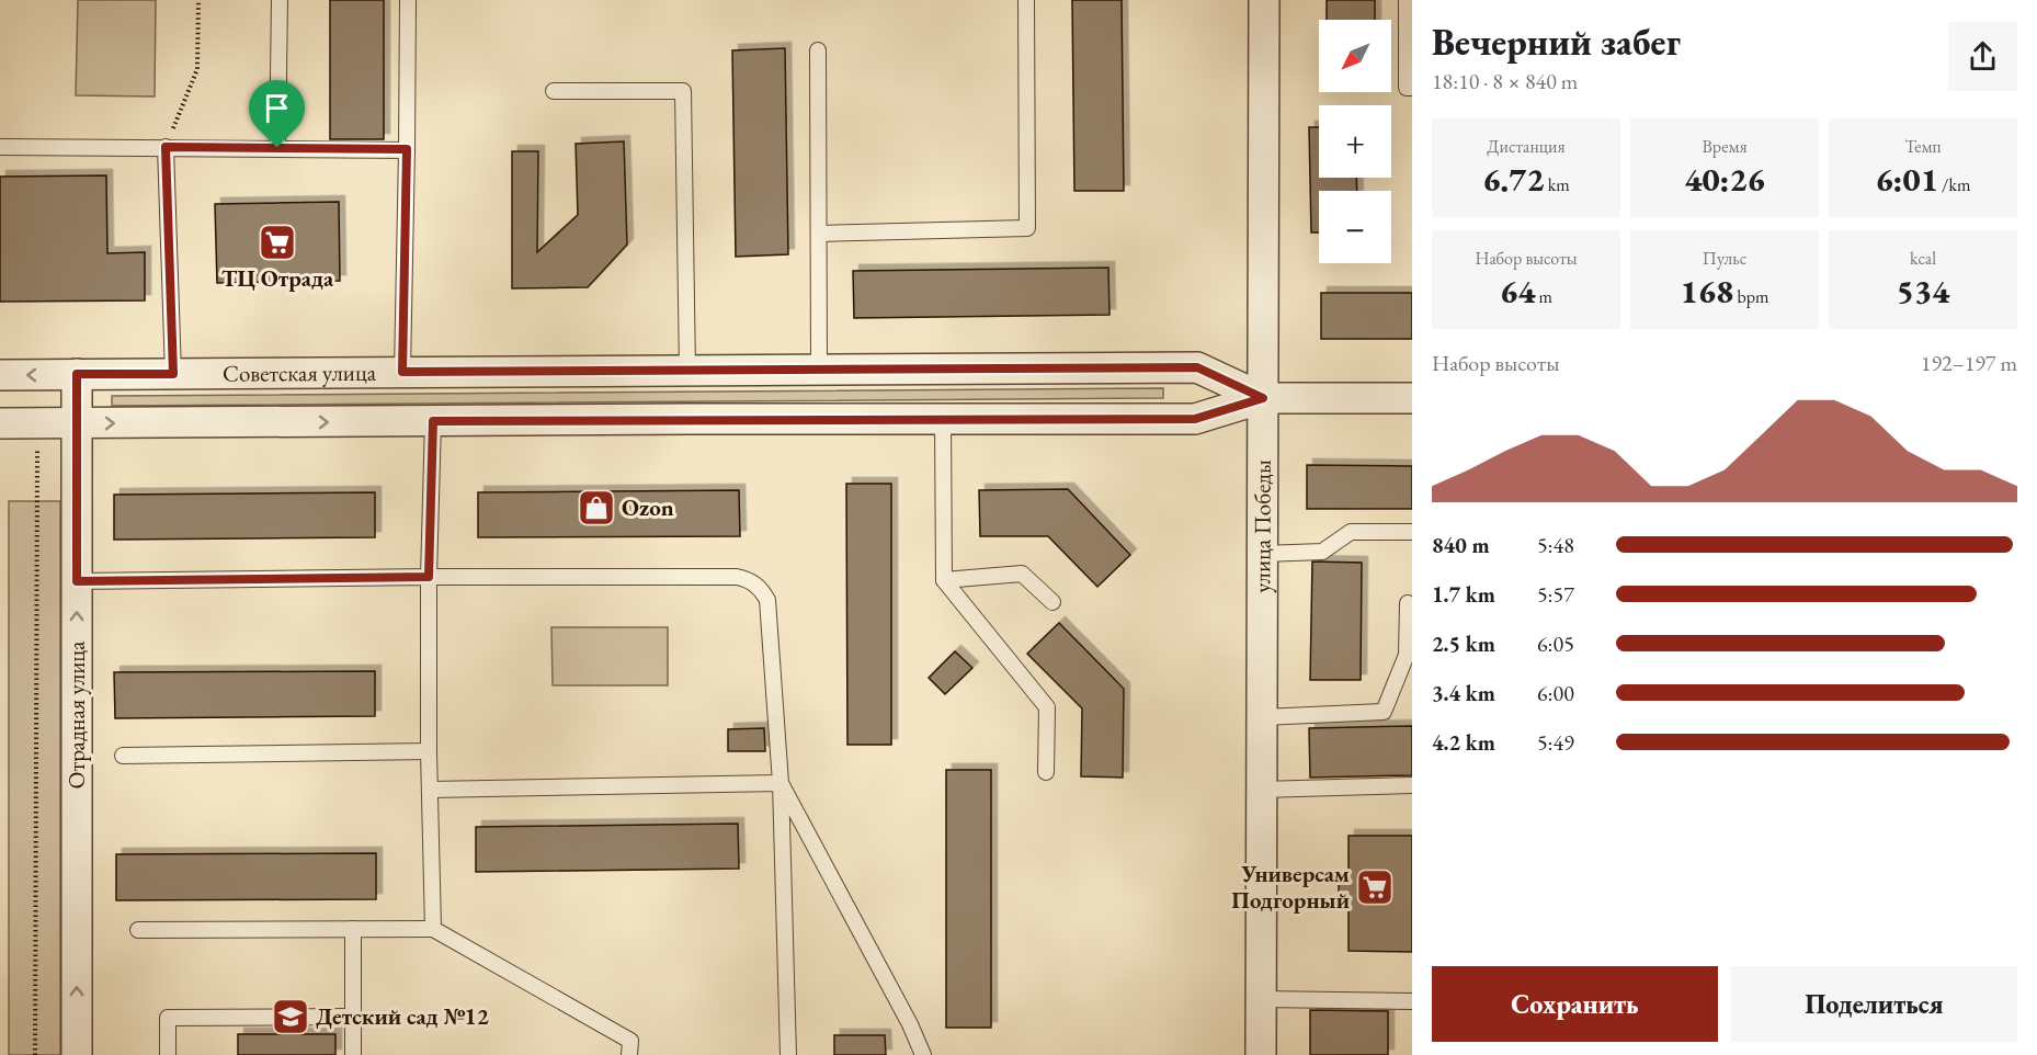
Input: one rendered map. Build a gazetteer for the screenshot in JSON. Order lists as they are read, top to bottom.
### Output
{
  "streets": {
    "street": ["Советская улица", "улица Победы", "Отрадная улица"]
  },
  "crossings": [
    ["Советская улица", "улица Победы"],
    ["Советская улица", "Отрадная улица"]
  ],
  "one_way": ["Отрадная улица"],
  "places": {
    "supermarket": ["ТЦ Отрада", "Универсам Подгорный"],
    "shop": ["Ozon"],
    "school or university": ["Детский сад №12"]
  },
  "north": "bottom left",
  "page": {
    "heading": ["Вечерний забег", "18:10 · 8 × 840 m"],
    "map_buttons": ["+", "−"],
    "stats": [
      ["Дистанция", "6.72 km"],
      ["Время", "40:26"],
      ["Темп", "6:01 /km"],
      ["Набор высоты", "64 m"],
      ["Пульс", "168 bpm"],
      ["kcal", "534"]
    ],
    "chart": ["Набор высоты", "192–197 m"],
    "list": [
      {
        "name": "840 m",
        "note": "5:48"
      },
      {
        "name": "1.7 km",
        "note": "5:57"
      },
      {
        "name": "2.5 km",
        "note": "6:05"
      },
      {
        "name": "3.4 km",
        "note": "6:00"
      },
      {
        "name": "4.2 km",
        "note": "5:49"
      }
    ],
    "buttons": ["Сохранить", "Поделиться"]
  }
}
